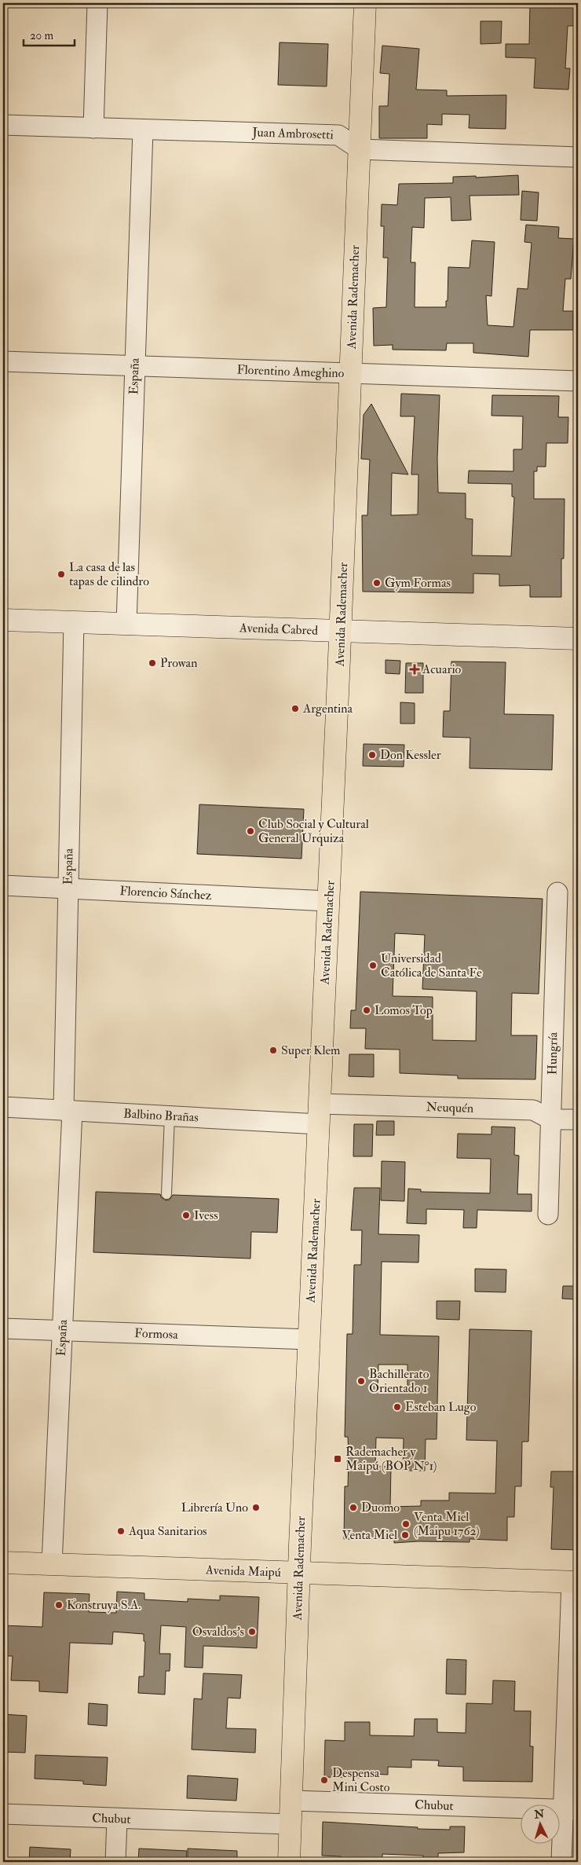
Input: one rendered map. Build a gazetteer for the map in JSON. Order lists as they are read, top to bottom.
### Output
{
  "streets": {
    "main road": ["Avenida Rademacher", "Avenida Cabred", "Avenida Maipú"],
    "street": [
      "Juan Ambrosetti",
      "Florentino Ameghino",
      "España",
      "Florencio Sánchez",
      "Hungría",
      "Neuquén",
      "Balbino Brañas",
      "Formosa",
      "Chubut"
    ]
  },
  "crossings": [
    ["Juan Ambrosetti", "Avenida Rademacher"],
    ["Juan Ambrosetti", "España"],
    ["Avenida Rademacher", "Florentino Ameghino"],
    ["Avenida Rademacher", "Avenida Cabred"],
    ["Avenida Rademacher", "Florencio Sánchez"],
    ["Avenida Rademacher", "Neuquén"],
    ["Avenida Rademacher", "Balbino Brañas"],
    ["Avenida Rademacher", "Formosa"],
    ["Avenida Rademacher", "Avenida Maipú"],
    ["Avenida Rademacher", "Chubut"],
    ["Florentino Ameghino", "España"],
    ["España", "Avenida Cabred"],
    ["España", "Florencio Sánchez"],
    ["España", "Balbino Brañas"],
    ["España", "Formosa"],
    ["España", "Avenida Maipú"],
    ["Hungría", "Neuquén"],
    ["Neuquén", "Balbino Brañas"]
  ],
  "places": {
    "other": [
      "La casa de las tapas de cilindro",
      "Gym Formas",
      "Prowan",
      "Argentina",
      "Don Kessler",
      "Club Social y Cultural General Urquiza",
      "Universidad Católica de Santa Fe",
      "Lomos Top",
      "Super Klem",
      "Ivess",
      "Bachillerato Orientado 1",
      "Esteban Lugo",
      "Librería Uno",
      "Duomo",
      "Venta Miel (Maipu 1762)",
      "Aqua Sanitarios",
      "Venta Miel",
      "Konstruya S.A.",
      "Osvaldos's",
      "Despensa Mini Costo"
    ],
    "health": ["Acuario"],
    "transit": ["Rademacher y Maipú (BOP N°1)"]
  },
  "scale_bar": "20 m",
  "north": "top"
}
